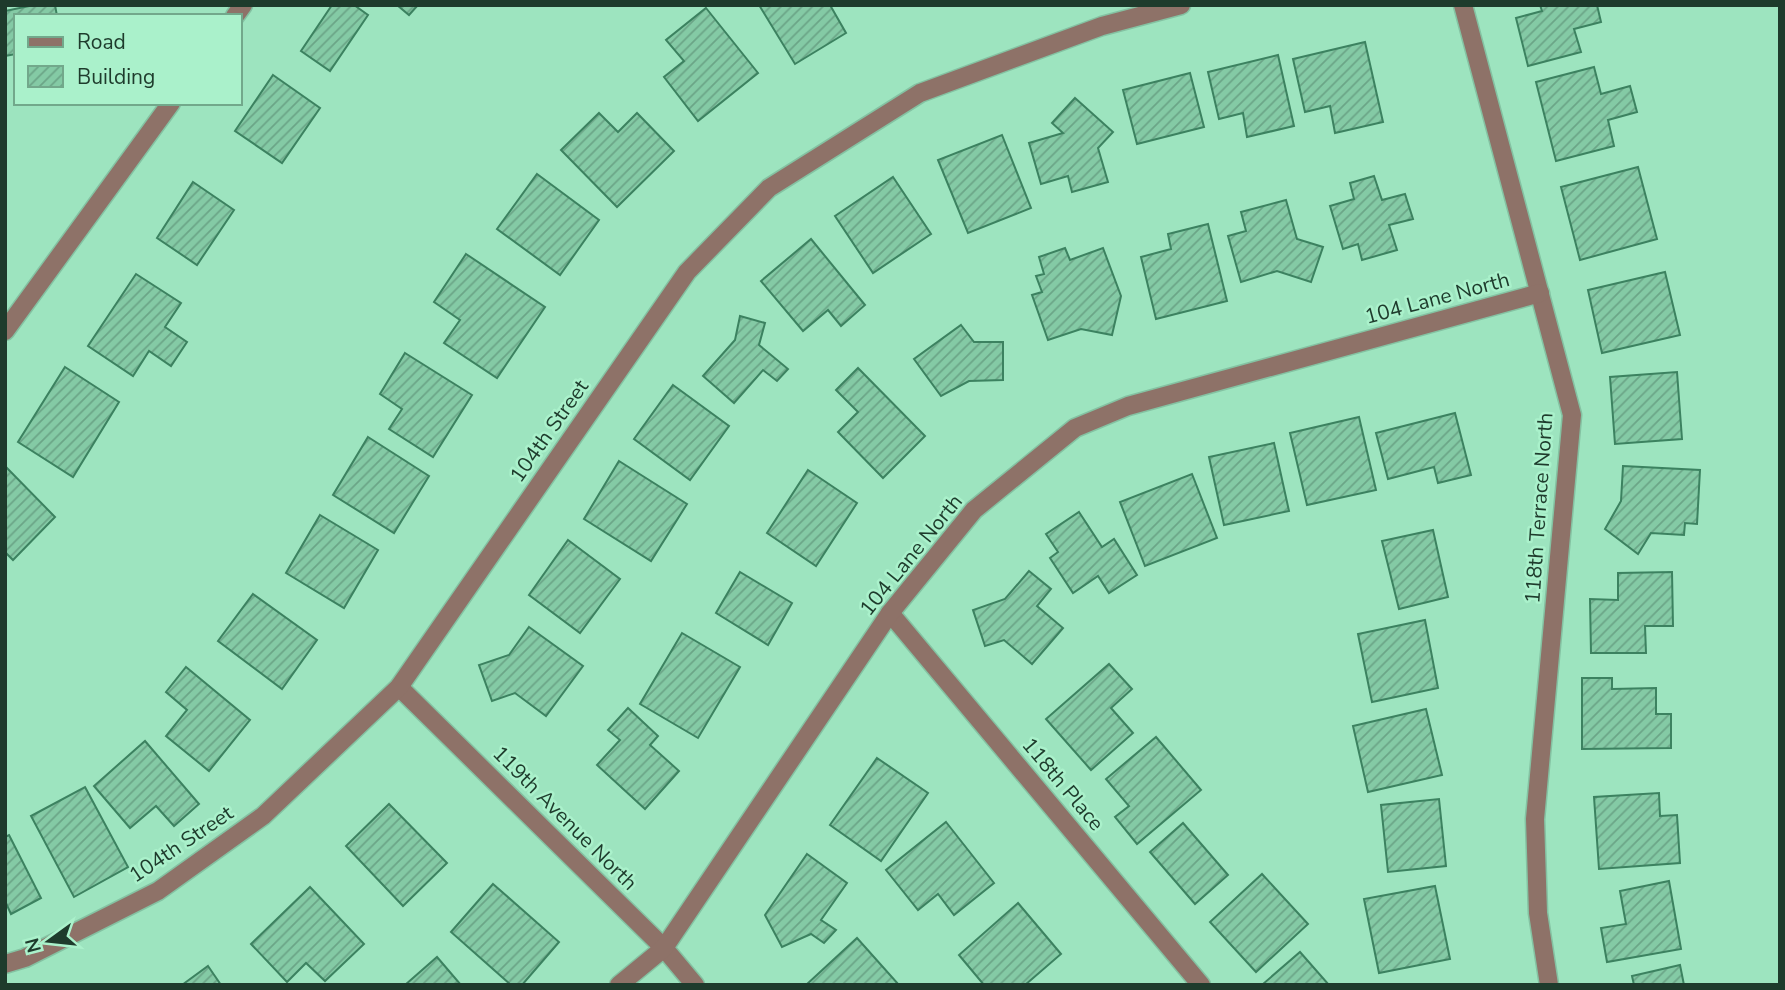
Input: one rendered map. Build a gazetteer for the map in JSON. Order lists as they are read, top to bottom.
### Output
{
  "streets": {
    "street": [
      "104 Lane North",
      "104th Street",
      "118th Terrace North",
      "118th Place",
      "119th Avenue North"
    ]
  },
  "crossings": [
    ["104 Lane North", "118th Terrace North"],
    ["104 Lane North", "118th Place"],
    ["104 Lane North", "119th Avenue North"],
    ["104th Street", "119th Avenue North"]
  ],
  "legend": ["Road", "Building"],
  "north": "left"
}
